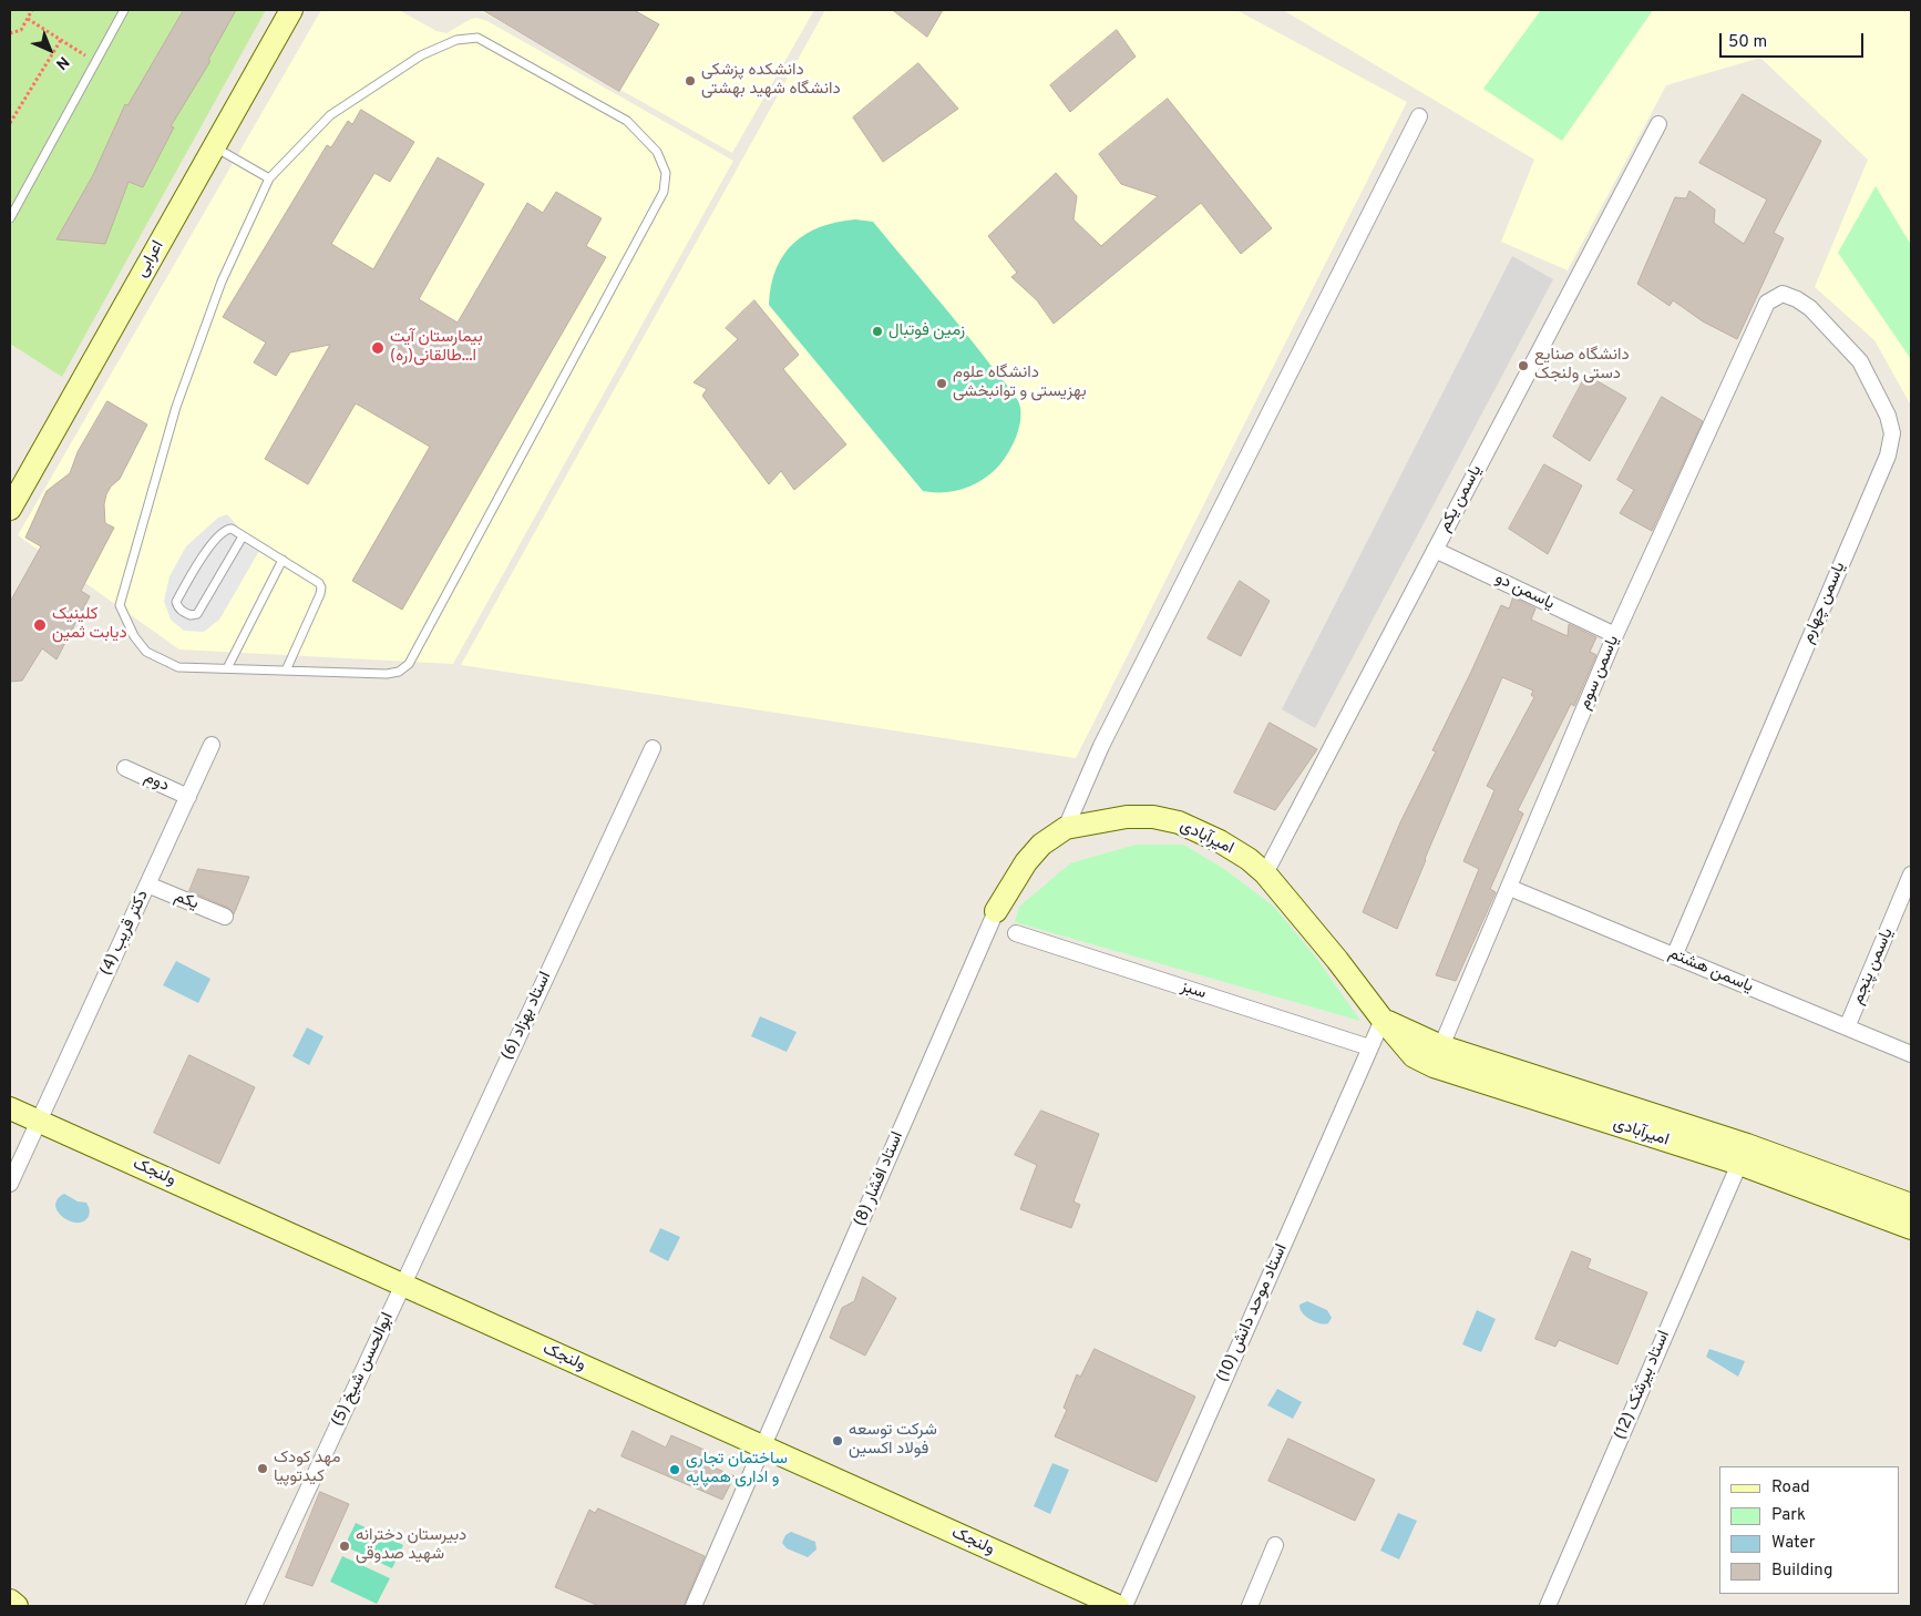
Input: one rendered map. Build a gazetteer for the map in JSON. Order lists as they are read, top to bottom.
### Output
{
  "streets": {
    "street": [
      "اعرابی",
      "یاسمن یکم",
      "یاسمن دو",
      "یاسمن چهارم",
      "یاسمن سوم",
      "دوم",
      "امیرآبادی",
      "یکم",
      "دکتر قریب (4)",
      "یاسمن پنجم",
      "یاسمن هشتم",
      "سبز",
      "استاد بهزاد (6)",
      "ولنجک",
      "استاد افشار (8)",
      "استاد موحد دانش (10)",
      "ابوالحسن شیخ (5)",
      "استاد بیرشک (12)"
    ]
  },
  "crossings": [
    ["یاسمن یکم", "یاسمن دو"],
    ["یاسمن یکم", "امیرآبادی"],
    ["یاسمن دو", "یاسمن سوم"],
    ["یاسمن چهارم", "یاسمن سوم"],
    ["یاسمن چهارم", "یاسمن هشتم"],
    ["یاسمن سوم", "امیرآبادی"],
    ["یاسمن سوم", "یاسمن هشتم"],
    ["دوم", "دکتر قریب (4)"],
    ["امیرآبادی", "استاد افشار (8)"],
    ["امیرآبادی", "استاد موحد دانش (10)"],
    ["امیرآبادی", "استاد بیرشک (12)"],
    ["یکم", "دکتر قریب (4)"],
    ["دکتر قریب (4)", "ولنجک"],
    ["یاسمن پنجم", "یاسمن هشتم"],
    ["سبز", "استاد موحد دانش (10)"],
    ["استاد بهزاد (6)", "ولنجک"],
    ["استاد بهزاد (6)", "ابوالحسن شیخ (5)"],
    ["ولنجک", "استاد افشار (8)"],
    ["ولنجک", "ابوالحسن شیخ (5)"]
  ],
  "places": [
    "دانشکده پزشکی دانشگاه شهید بهشتی",
    "زمین فوتبال",
    "بیمارستان آیت ا...طالقانی(ره)",
    "دانشگاه صنایع دستى ولنجک",
    "دانشگاه علوم بهزیستی و توانبخشی",
    "کلینیک دیابت ثمین",
    "شرکت توسعه فولاد اکسین",
    "مهد کودک کیدتوپیا",
    "ساختمان تجاری و اداری همپایه",
    "دبیرستان دخترانه شهید صدوقی"
  ],
  "legend": [
    "Road",
    "Park",
    "Water",
    "Building"
  ],
  "scale_bar": "50 m",
  "north": "bottom right"
}
